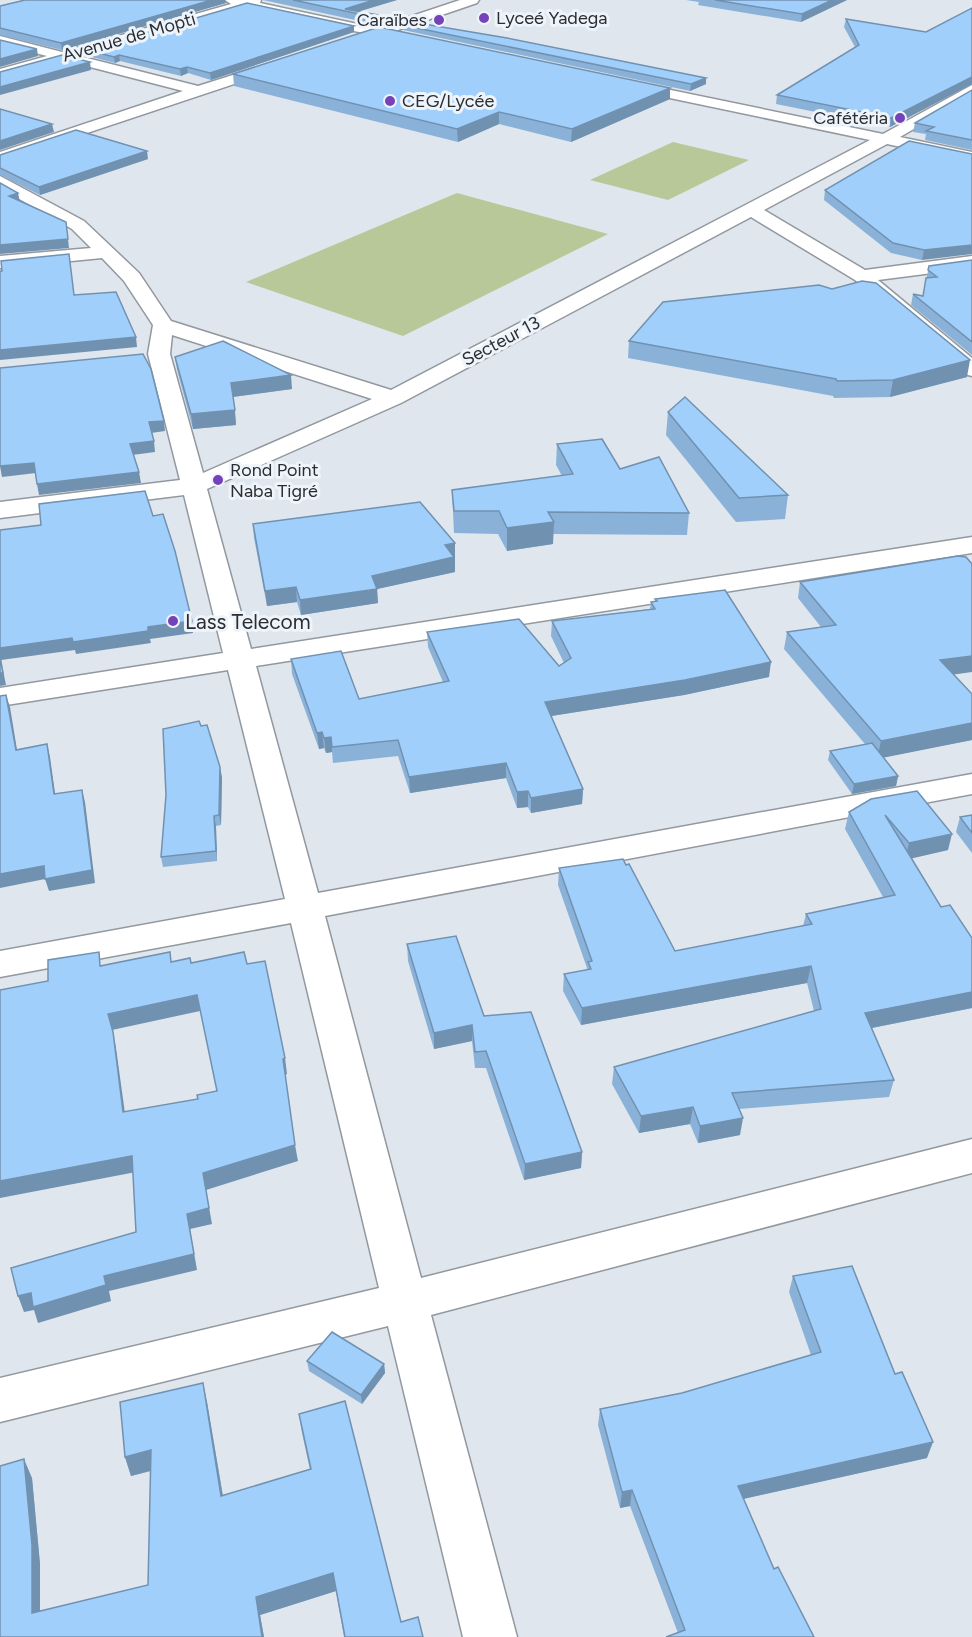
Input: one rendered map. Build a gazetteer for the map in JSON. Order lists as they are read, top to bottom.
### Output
{
  "streets": {
    "street": ["Avenue de Mopti", "Secteur 13"]
  },
  "places": [
    "Lyceé Yadega",
    "Caraïbes",
    "CEG/Lycée",
    "Cafétéria",
    "Rond Point Naba Tigré",
    "Lass Telecom"
  ]
}
